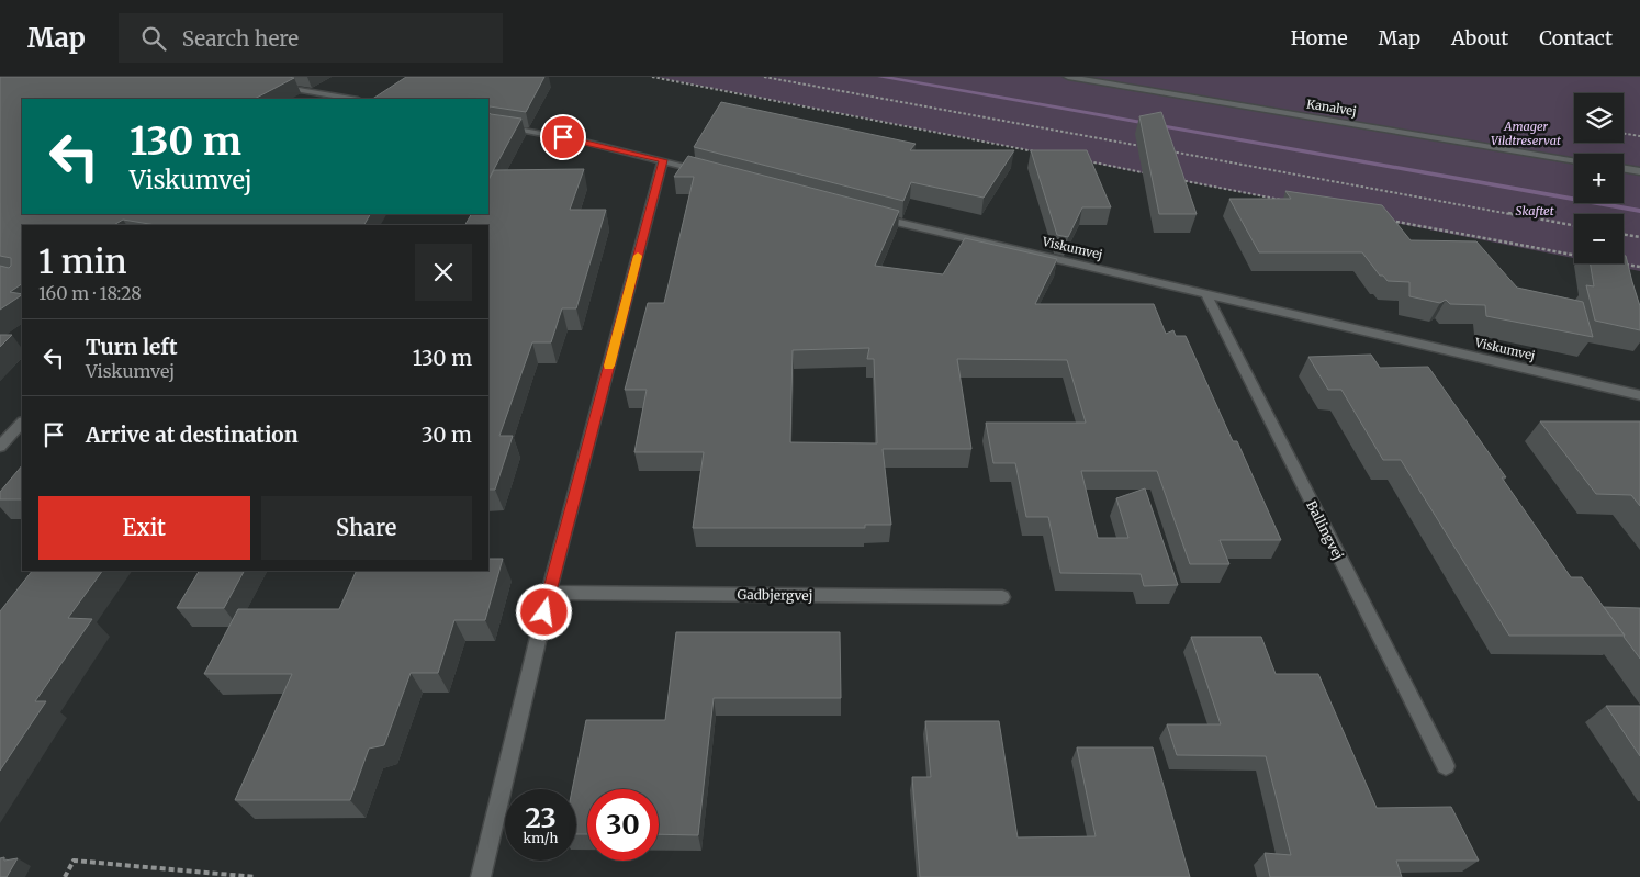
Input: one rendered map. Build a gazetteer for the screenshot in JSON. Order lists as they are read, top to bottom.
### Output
{
  "streets": {
    "street": [
      "Kanalvej",
      "Viskumvej",
      "Ballingvej",
      "Gadbjergvej"
    ]
  },
  "crossings": [
    ["Viskumvej", "Ballingvej"]
  ],
  "parks": ["Amager Vildtreservat", "Skaftet"],
  "page": {
    "header": "Map",
    "search": "Search here",
    "nav": [
      "Home",
      "Map",
      "About",
      "Contact"
    ],
    "map_buttons": ["+", "−"],
    "turn": ["130 m", "Viskumvej"],
    "heading": ["1 min", "160 m · 18:28"],
    "list": [
      {
        "name": "Turn left",
        "note": "Viskumvej",
        "value": "130 m"
      },
      {
        "name": "Arrive at destination",
        "value": "30 m"
      }
    ],
    "buttons": ["Exit", "Share"],
    "speed": "23 km/h",
    "limit": "30"
  }
}
